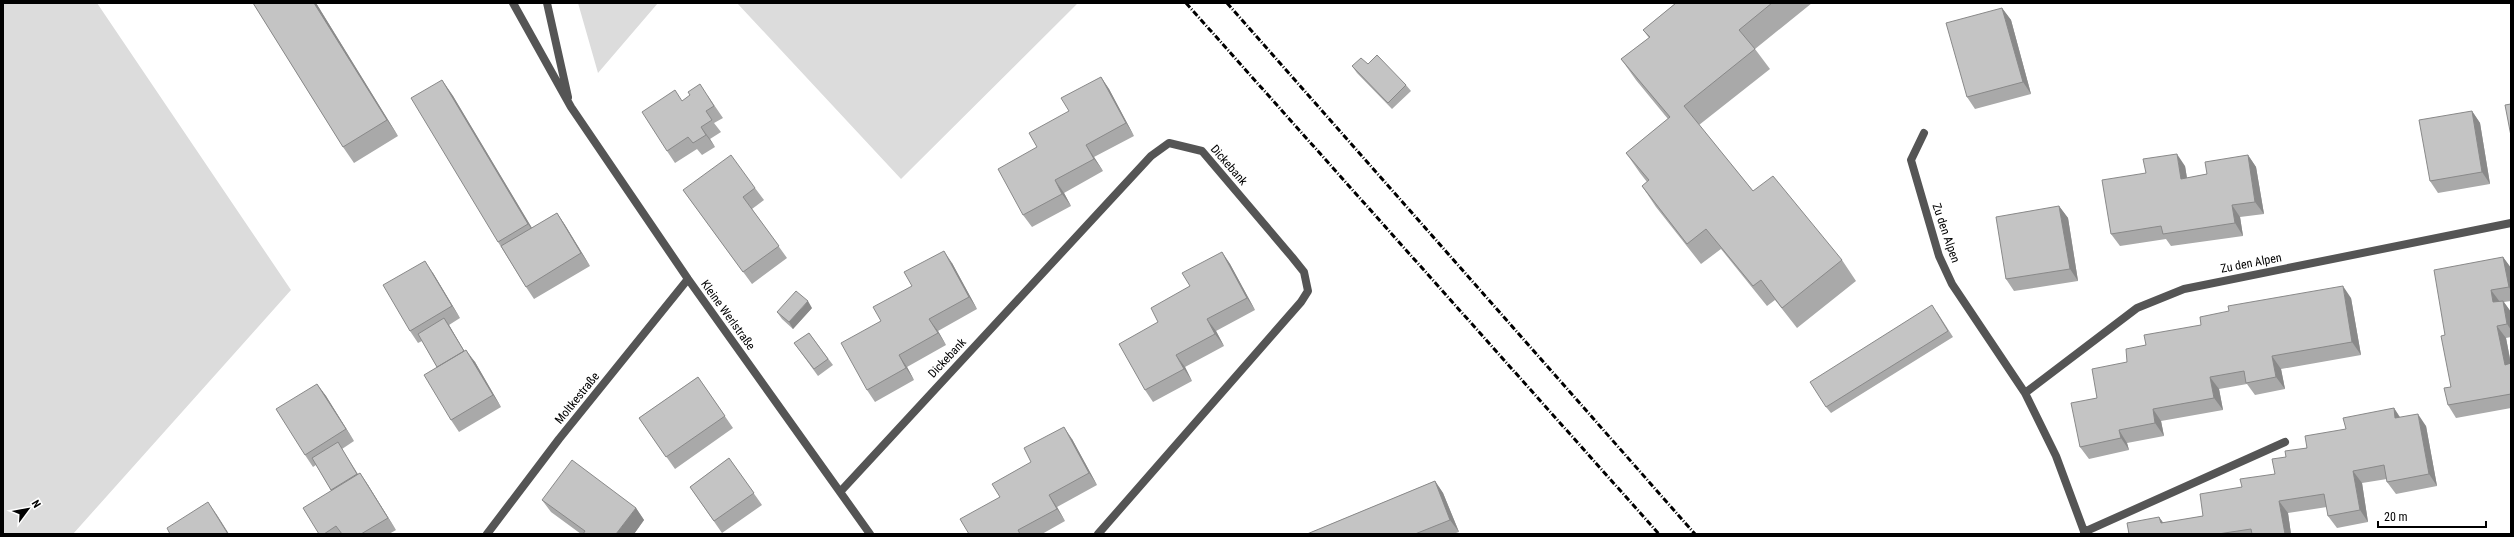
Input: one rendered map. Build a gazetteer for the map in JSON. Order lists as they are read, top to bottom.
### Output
{
  "streets": {
    "street": [
      "Dickebank",
      "Zu den Alpen",
      "Kleine Werlstraße",
      "Moltkestraße"
    ]
  },
  "crossings": [
    ["Dickebank", "Kleine Werlstraße"],
    ["Kleine Werlstraße", "Moltkestraße"]
  ],
  "scale_bar": "20 m",
  "north": "top right"
}
